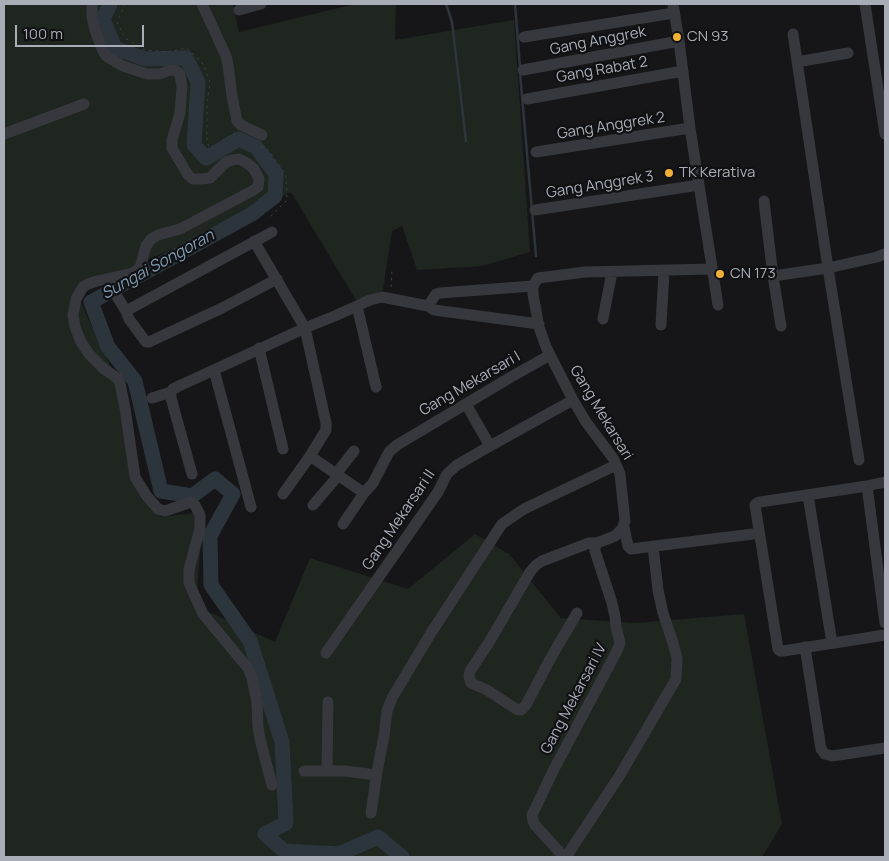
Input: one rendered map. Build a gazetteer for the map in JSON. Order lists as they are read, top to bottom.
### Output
{
  "streets": {
    "street": [
      "Gang Anggrek",
      "Gang Rabat 2",
      "Gang Anggrek 2",
      "Gang Anggrek 3",
      "Gang Mekarsari I",
      "Gang Mekarsari",
      "Gang Mekarsari II",
      "Gang Mekarsari IV"
    ]
  },
  "crossings": [
    ["Gang Mekarsari I", "Gang Mekarsari"],
    ["Gang Mekarsari", "Gang Mekarsari II"]
  ],
  "water": ["Sungai Songoran"],
  "places": ["CN 93", "TK Kerativa", "CN 173"],
  "scale_bar": "100 m"
}
